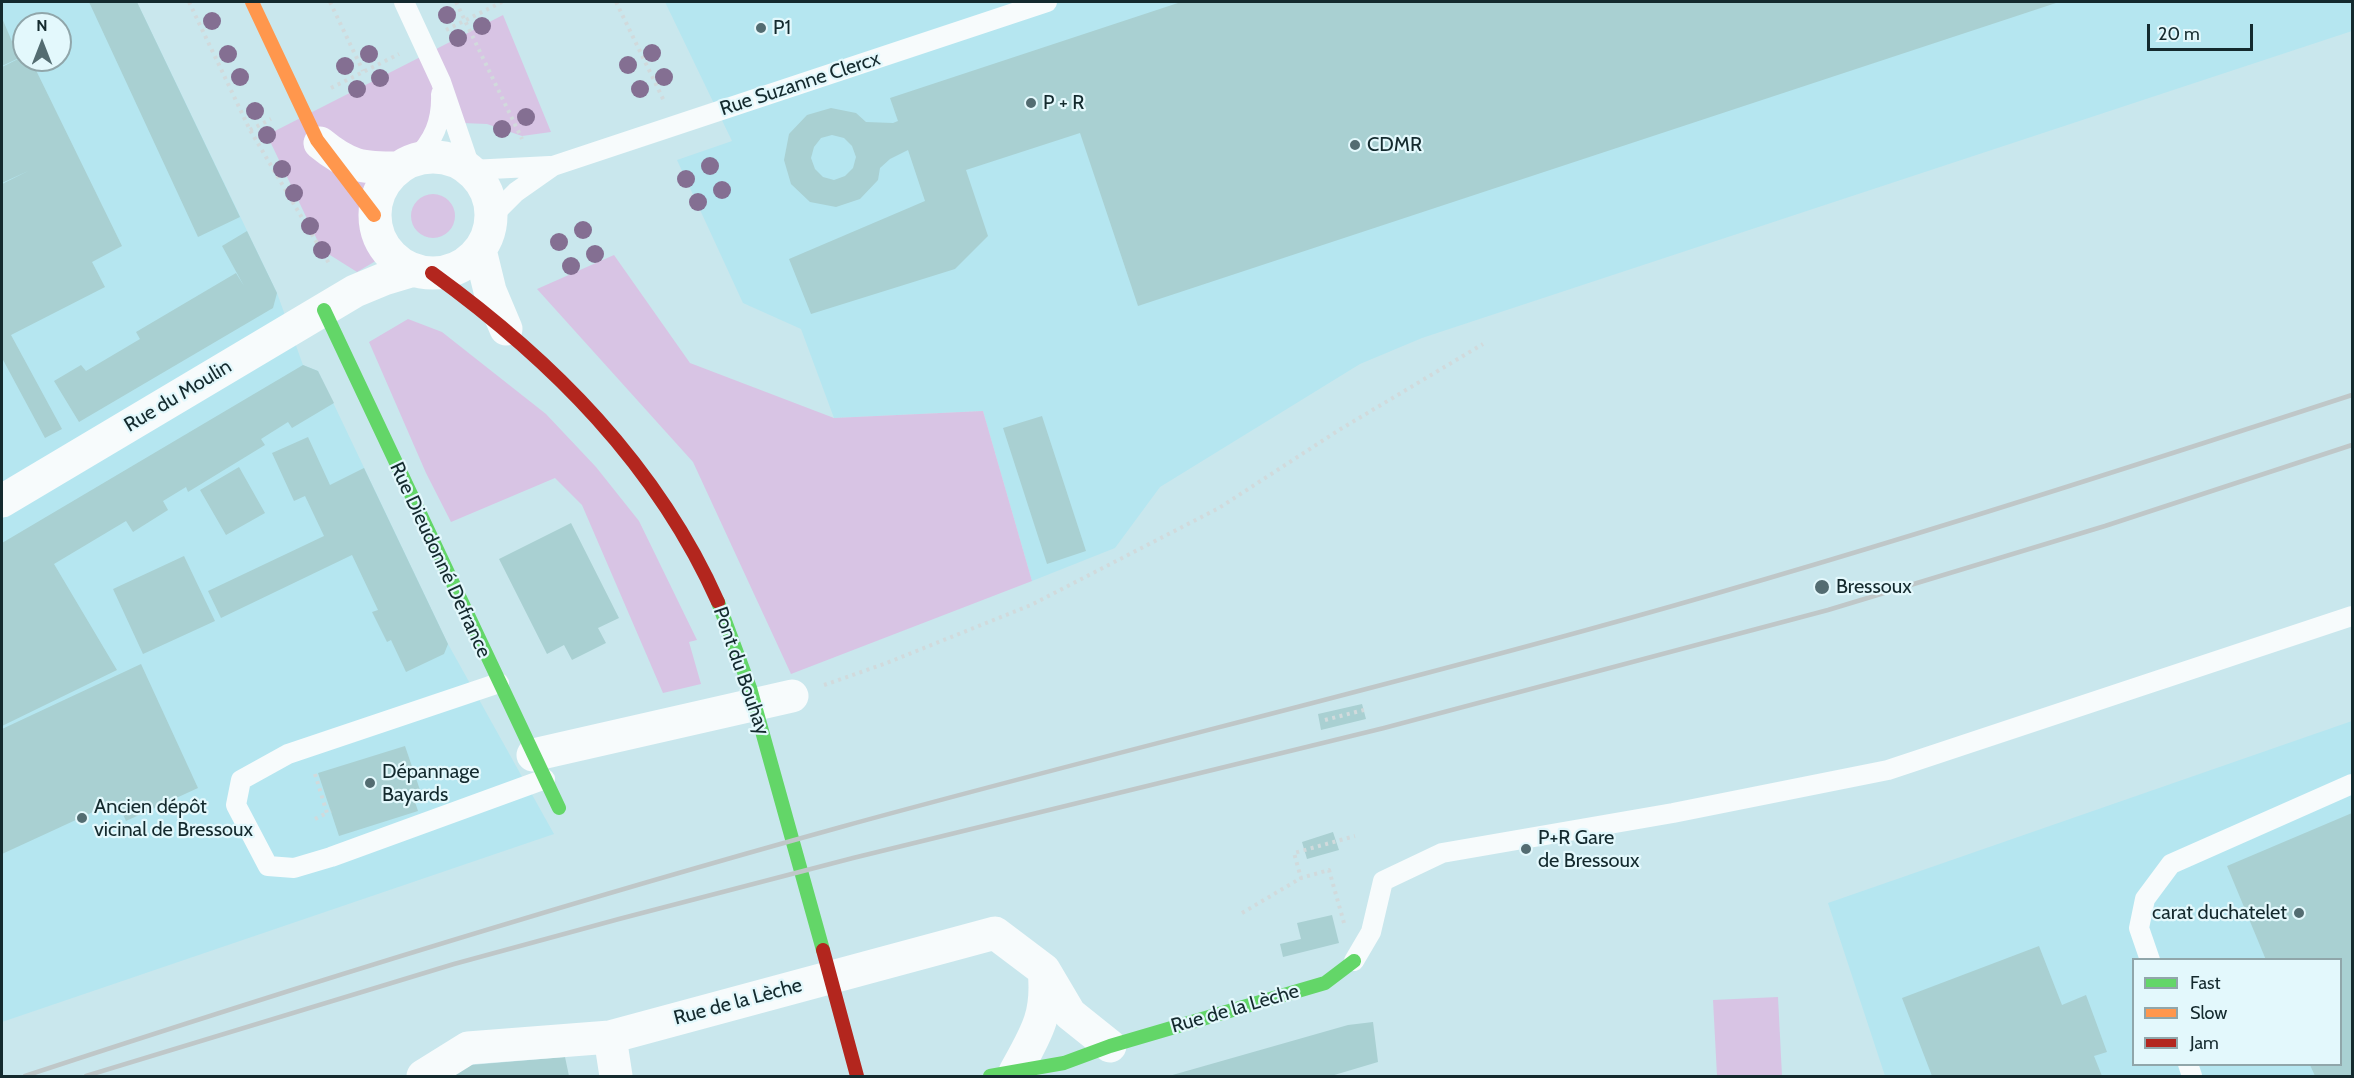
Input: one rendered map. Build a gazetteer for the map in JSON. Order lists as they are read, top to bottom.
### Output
{
  "streets": {
    "street": [
      "Rue du Moulin",
      "Rue Dieudonné Defrance",
      "Pont du Bouhay",
      "Rue de la Lèche"
    ],
    "lane": ["Rue Suzanne Clercx"]
  },
  "crossings": [
    ["Rue Suzanne Clercx", "Rue du Moulin"],
    ["Rue Suzanne Clercx", "Pont du Bouhay"],
    ["Rue du Moulin", "Rue Dieudonné Defrance"],
    ["Rue du Moulin", "Pont du Bouhay"]
  ],
  "places": [
    "P1",
    "P + R",
    "CDMR",
    "Bressoux",
    "Dépannage Bayards",
    "Ancien dépôt vicinal de Bressoux",
    "P+R Gare de Bressoux",
    "carat duchatelet"
  ],
  "legend": ["Fast", "Slow", "Jam"],
  "scale_bar": "20 m",
  "north": "top"
}
